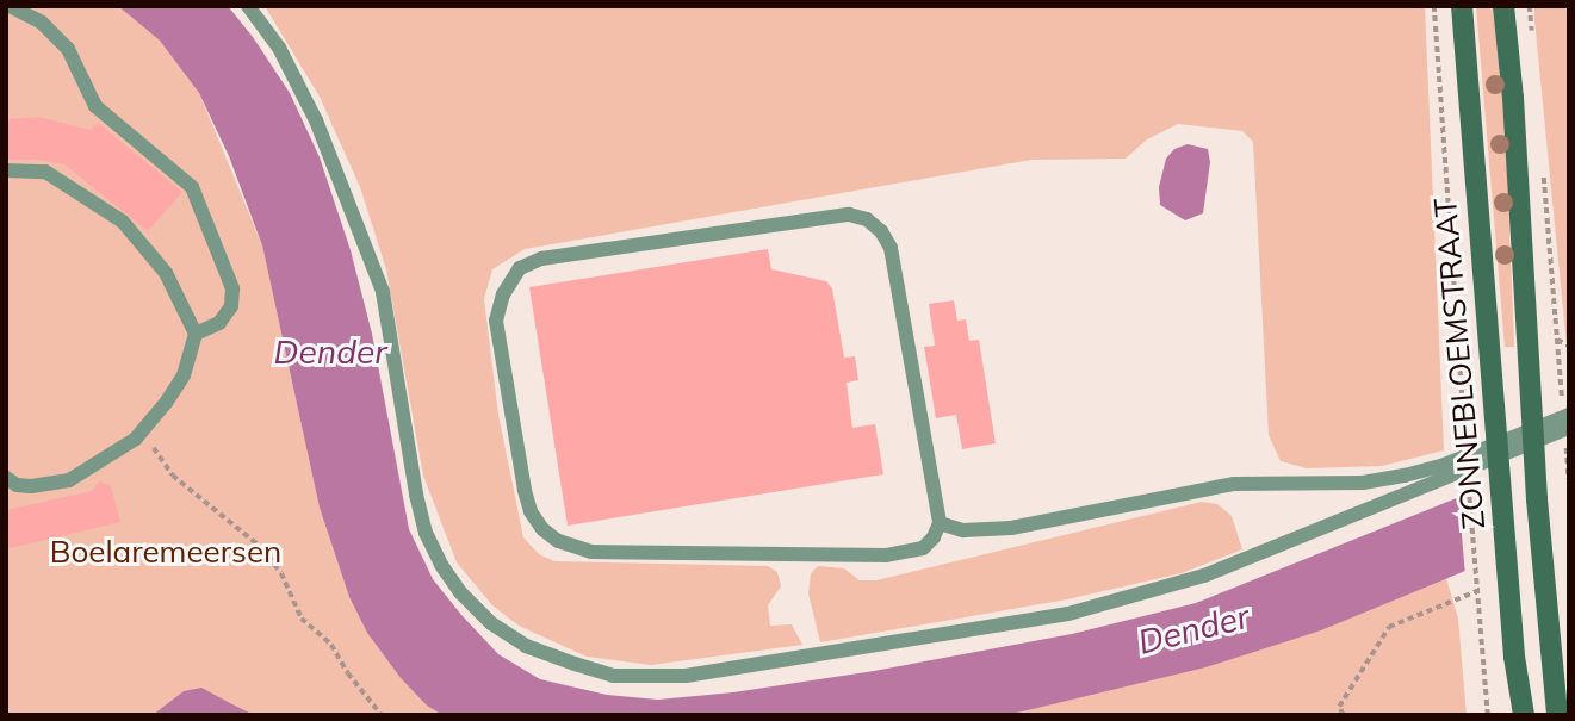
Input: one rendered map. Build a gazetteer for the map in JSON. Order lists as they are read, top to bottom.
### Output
{
  "streets": {
    "main road": ["ZONNEBLOEMSTRAAT"]
  },
  "water": ["Dender"],
  "parks": ["Boelaremeersen"]
}
